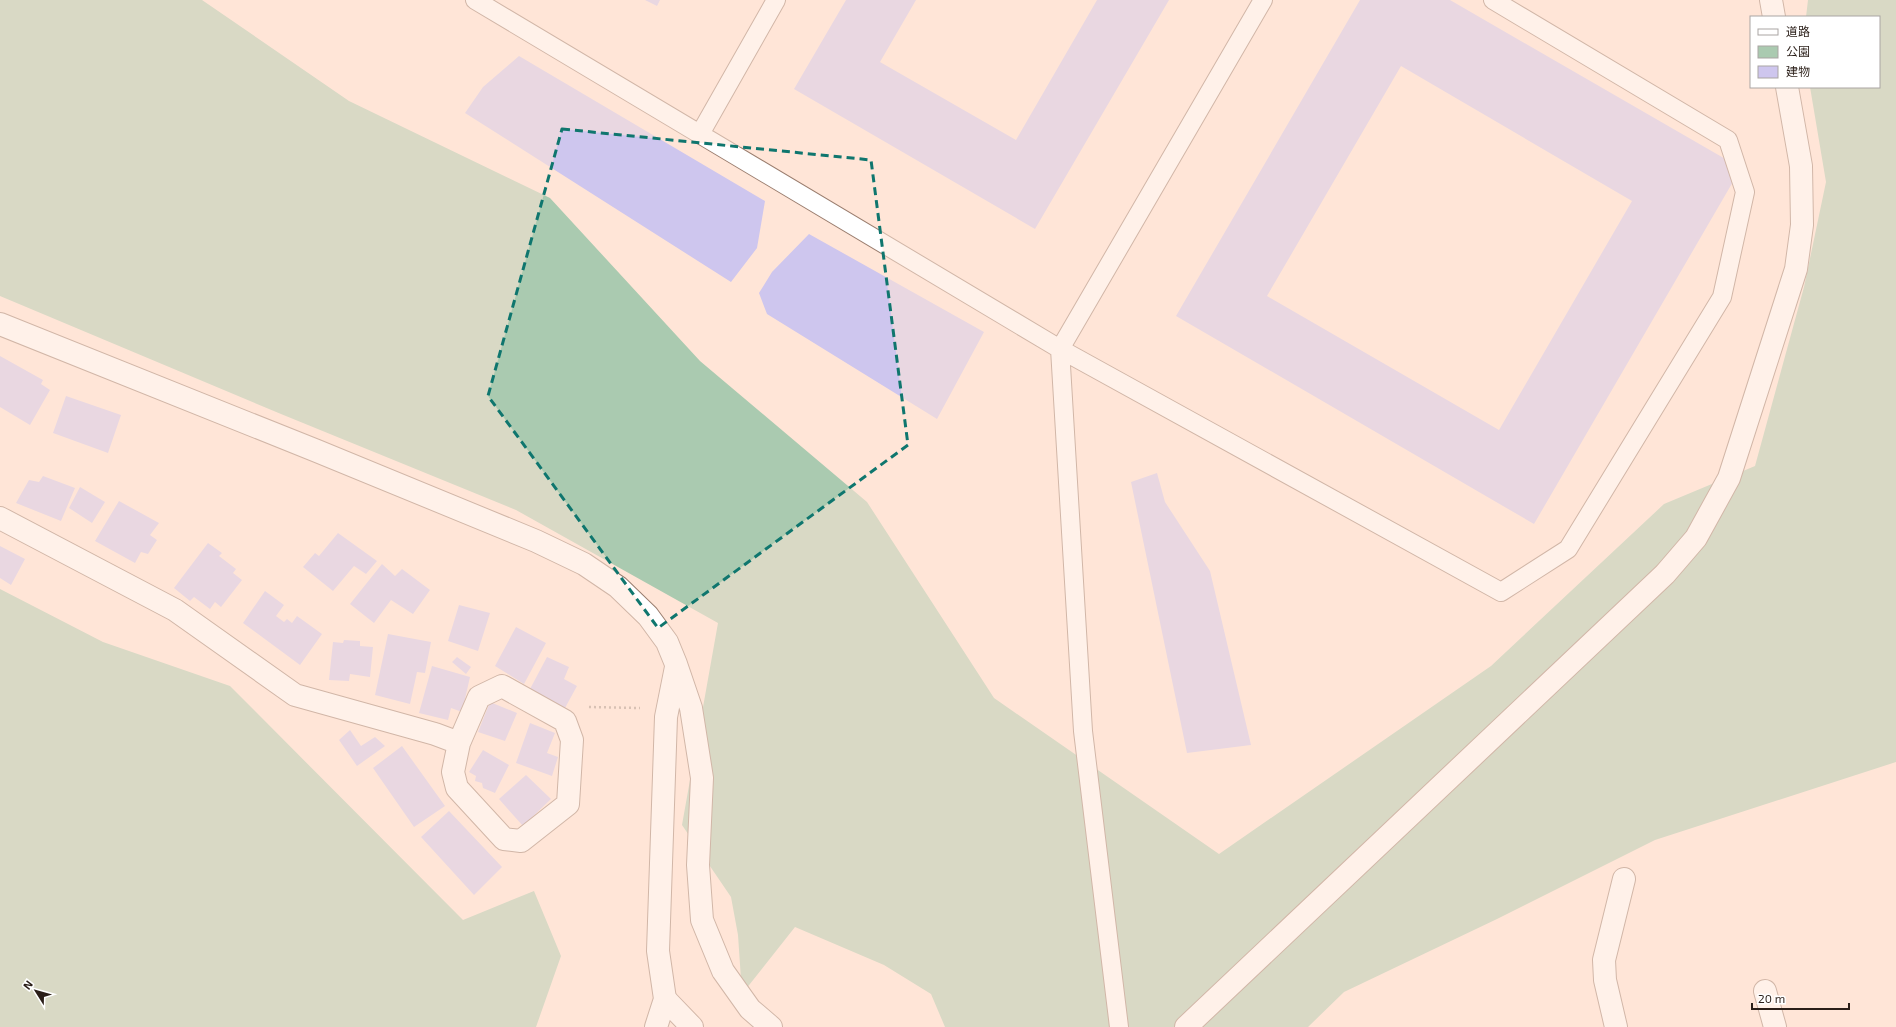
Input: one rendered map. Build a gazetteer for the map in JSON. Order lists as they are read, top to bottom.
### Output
{
  "legend": ["道路", "公園", "建物"],
  "scale_bar": "20 m",
  "north": "top left"
}
